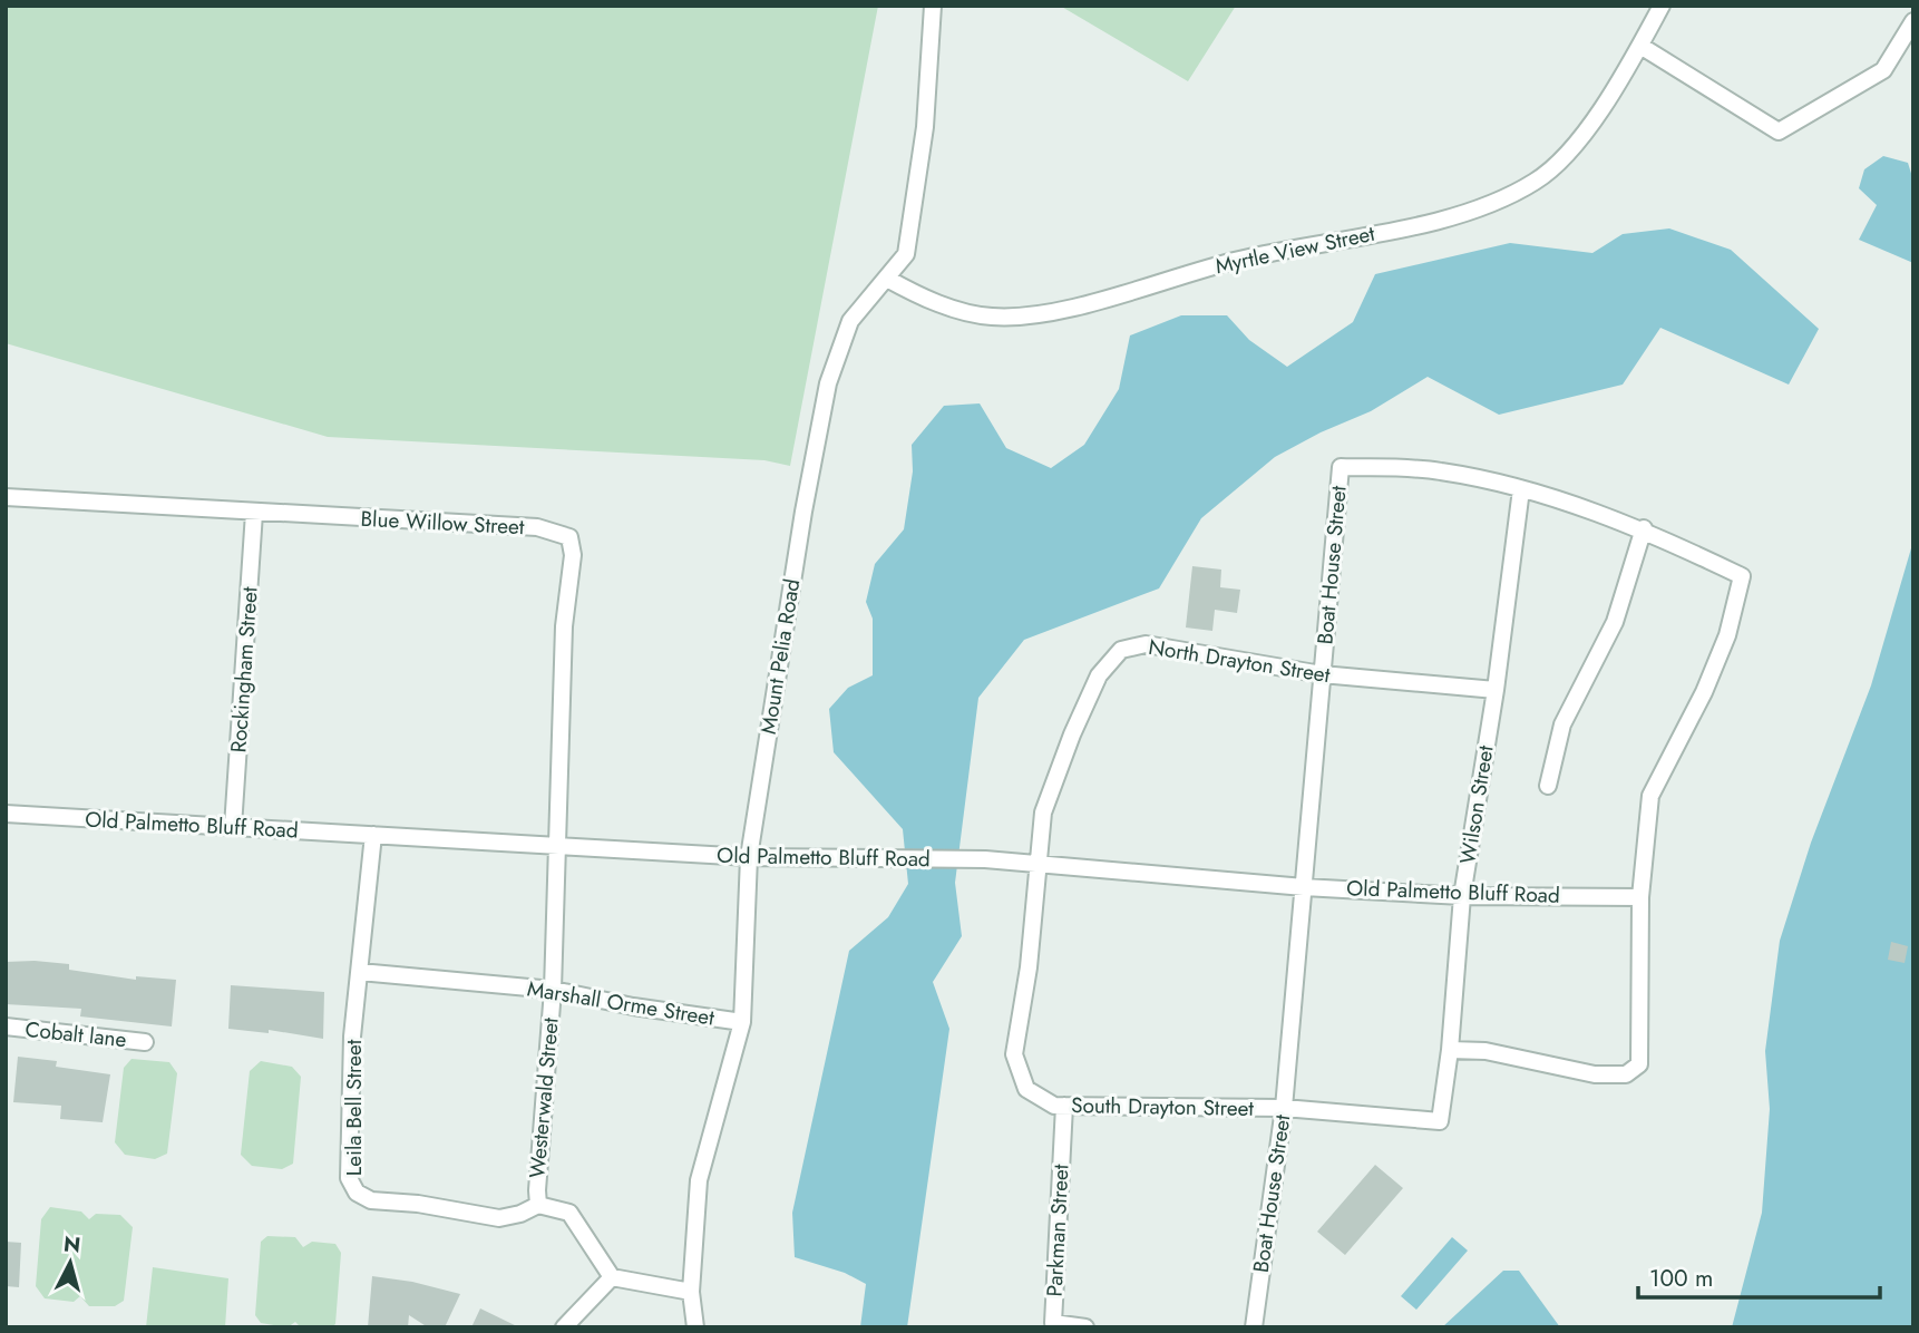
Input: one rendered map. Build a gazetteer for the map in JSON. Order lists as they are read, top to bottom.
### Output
{
  "streets": {
    "street": [
      "Myrtle View Street",
      "Blue Willow Street",
      "Boat House Street",
      "Mount Pelia Road",
      "North Drayton Street",
      "Rockingham Street",
      "Wilson Street",
      "Old Palmetto Bluff Road",
      "Marshall Orme Street",
      "Cobalt lane",
      "Westerwald Street",
      "South Drayton Street",
      "Leila Bell Street",
      "Parkman Street"
    ]
  },
  "crossings": [
    ["Myrtle View Street", "Mount Pelia Road"],
    ["Blue Willow Street", "Rockingham Street"],
    ["Blue Willow Street", "Old Palmetto Bluff Road"],
    ["Blue Willow Street", "Westerwald Street"],
    ["Boat House Street", "North Drayton Street"],
    ["Boat House Street", "Wilson Street"],
    ["Boat House Street", "Old Palmetto Bluff Road"],
    ["Boat House Street", "South Drayton Street"],
    ["Mount Pelia Road", "Old Palmetto Bluff Road"],
    ["Mount Pelia Road", "Marshall Orme Street"],
    ["North Drayton Street", "Wilson Street"],
    ["North Drayton Street", "Old Palmetto Bluff Road"],
    ["North Drayton Street", "South Drayton Street"],
    ["Rockingham Street", "Old Palmetto Bluff Road"],
    ["Wilson Street", "Old Palmetto Bluff Road"],
    ["Wilson Street", "South Drayton Street"],
    ["Old Palmetto Bluff Road", "Westerwald Street"],
    ["Old Palmetto Bluff Road", "South Drayton Street"],
    ["Old Palmetto Bluff Road", "Leila Bell Street"],
    ["Marshall Orme Street", "Westerwald Street"],
    ["Marshall Orme Street", "Leila Bell Street"],
    ["Westerwald Street", "Leila Bell Street"],
    ["South Drayton Street", "Parkman Street"]
  ],
  "scale_bar": "100 m",
  "north": "top"
}
